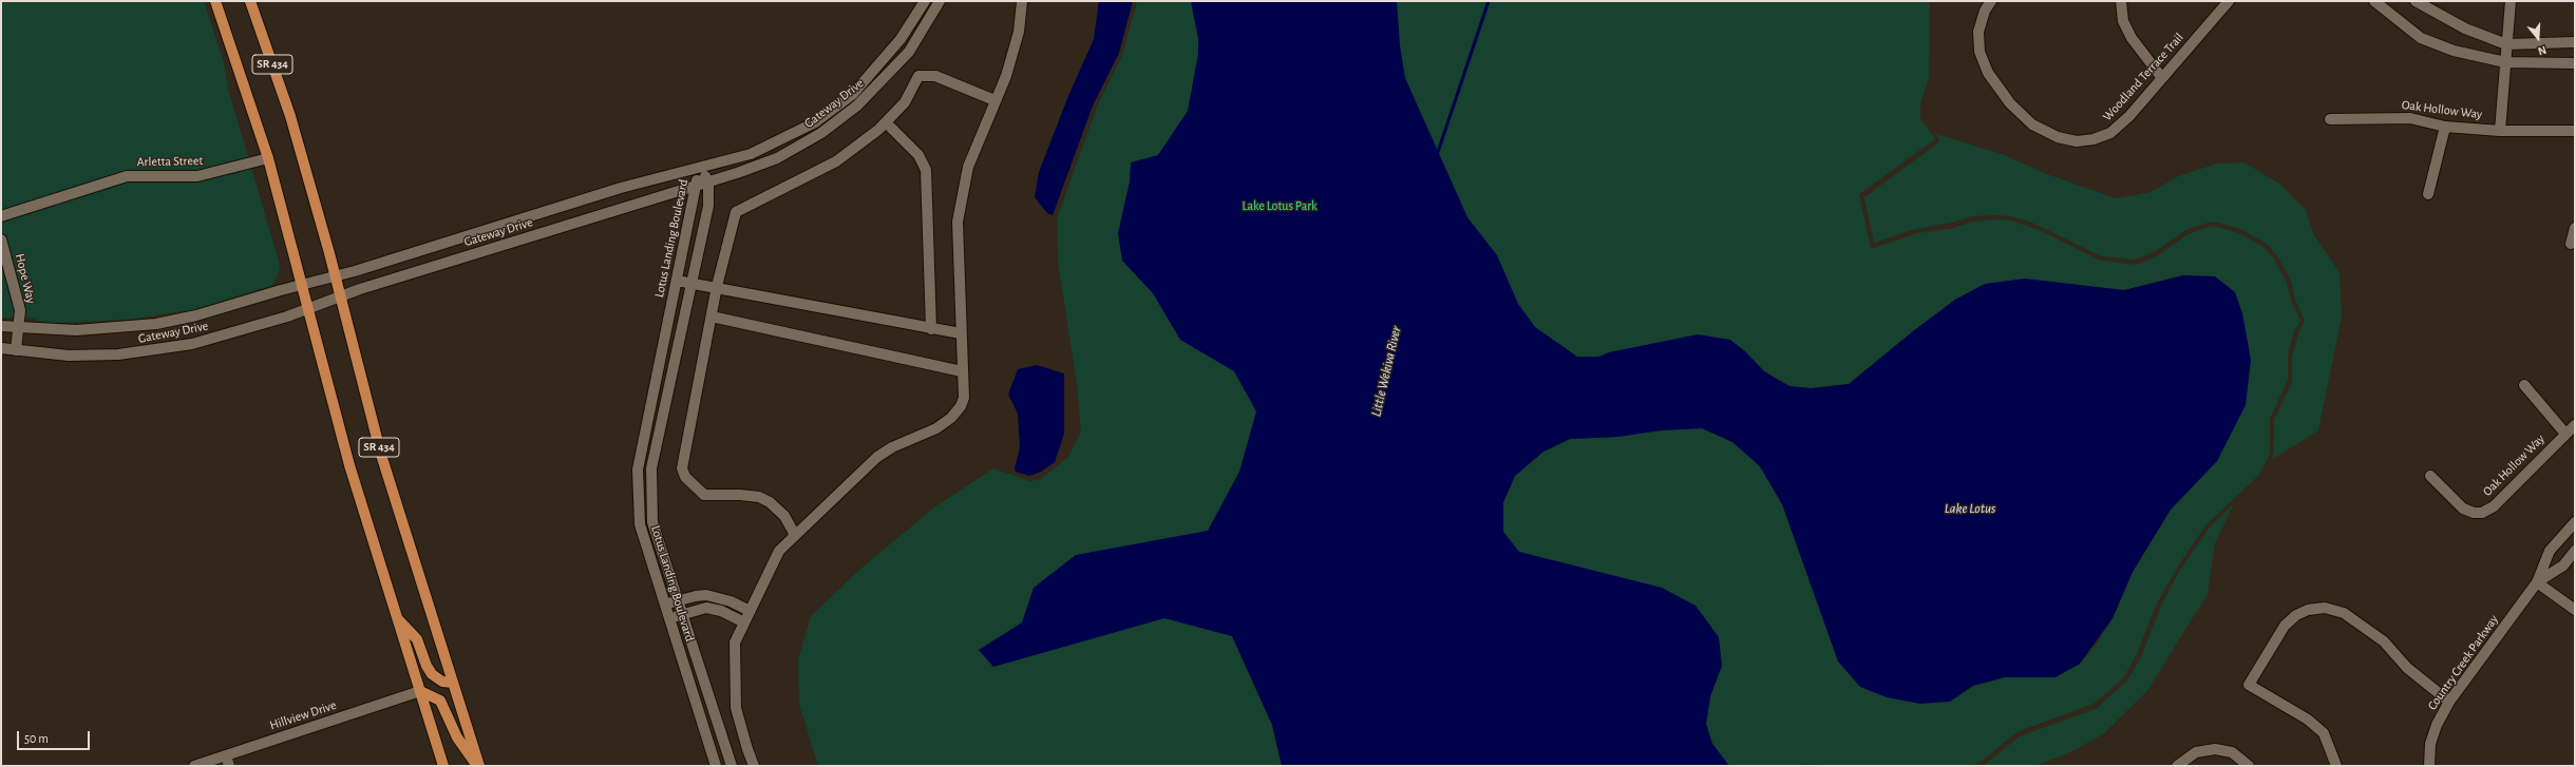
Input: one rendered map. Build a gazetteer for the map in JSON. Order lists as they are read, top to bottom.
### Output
{
  "streets": {
    "main road": ["SR 434"],
    "street": [
      "Woodland Terrace Trail",
      "Gateway Drive",
      "Oak Hollow Way",
      "Arletta Street",
      "Lotus Landing Boulevard",
      "Hope Way",
      "Country Creek Parkway",
      "Hillview Drive"
    ]
  },
  "crossings": [
    ["SR 434", "Gateway Drive"],
    ["SR 434", "Arletta Street"],
    ["SR 434", "Hillview Drive"],
    ["Gateway Drive", "Lotus Landing Boulevard"],
    ["Gateway Drive", "Hope Way"]
  ],
  "water": ["Little Wekiva River", "Lake Lotus"],
  "parks": ["Lake Lotus Park"],
  "scale_bar": "50 m",
  "north": "bottom"
}
